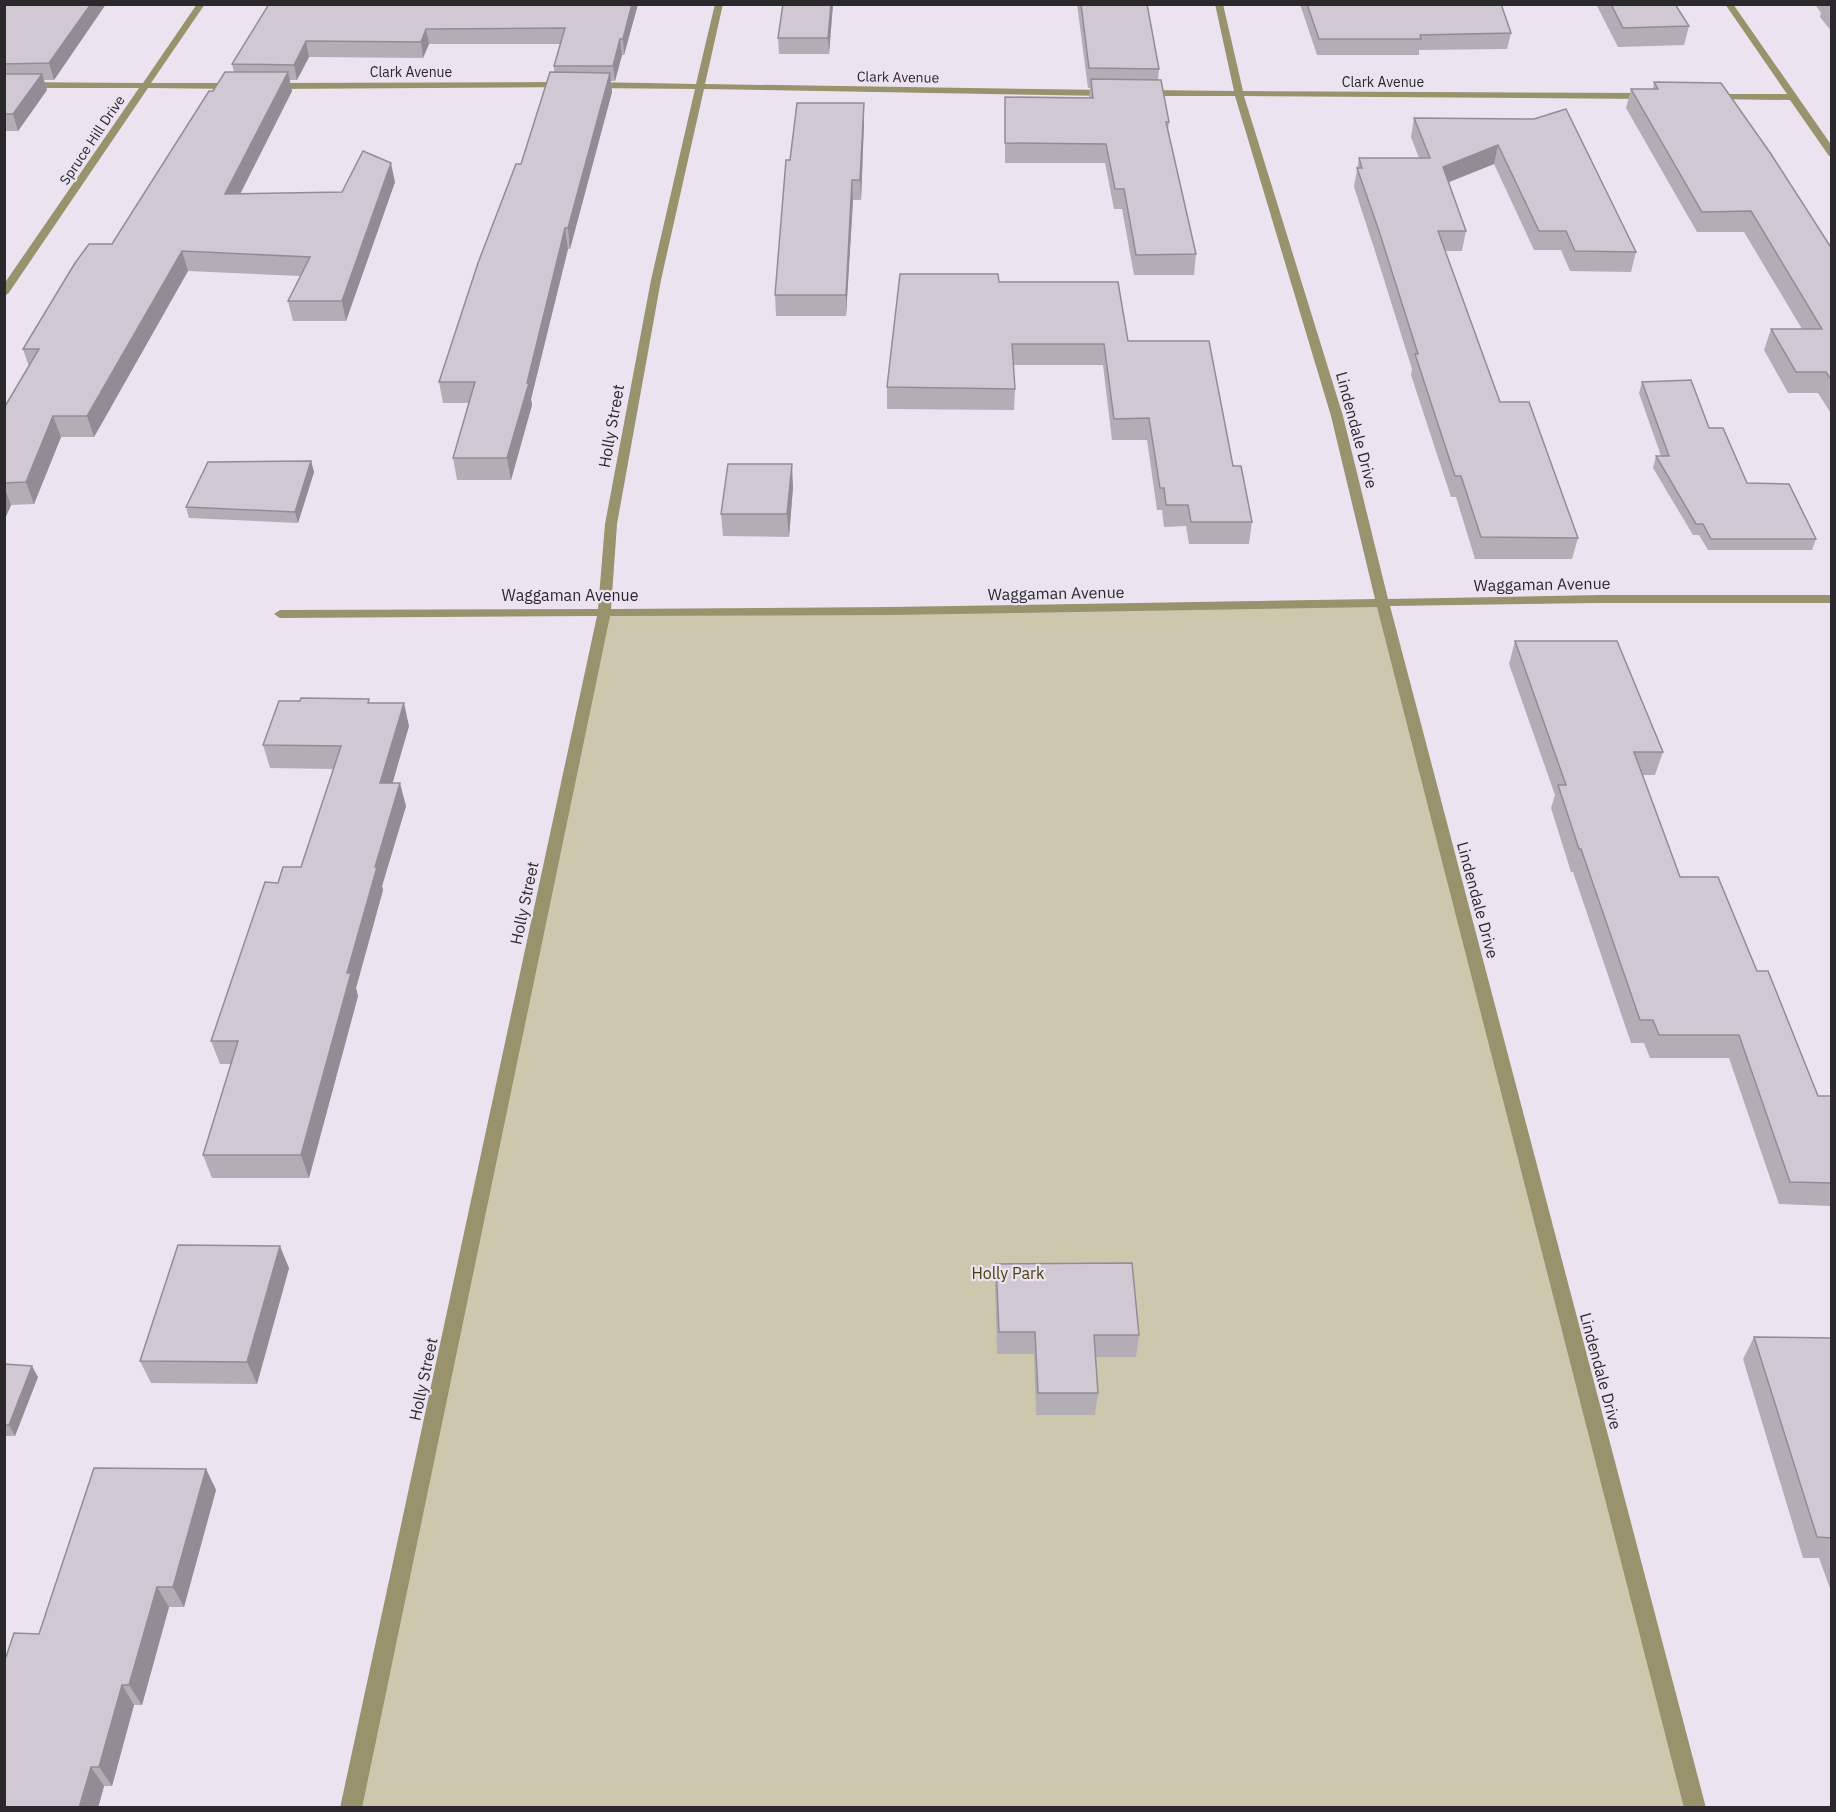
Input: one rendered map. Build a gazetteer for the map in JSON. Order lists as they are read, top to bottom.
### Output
{
  "streets": {
    "street": [
      "Clark Avenue",
      "Spruce Hill Drive",
      "Holly Street",
      "Lindendale Drive",
      "Waggaman Avenue"
    ]
  },
  "crossings": [
    ["Clark Avenue", "Holly Street"],
    ["Clark Avenue", "Lindendale Drive"],
    ["Holly Street", "Waggaman Avenue"],
    ["Lindendale Drive", "Waggaman Avenue"]
  ],
  "parks": ["Holly Park"]
}
